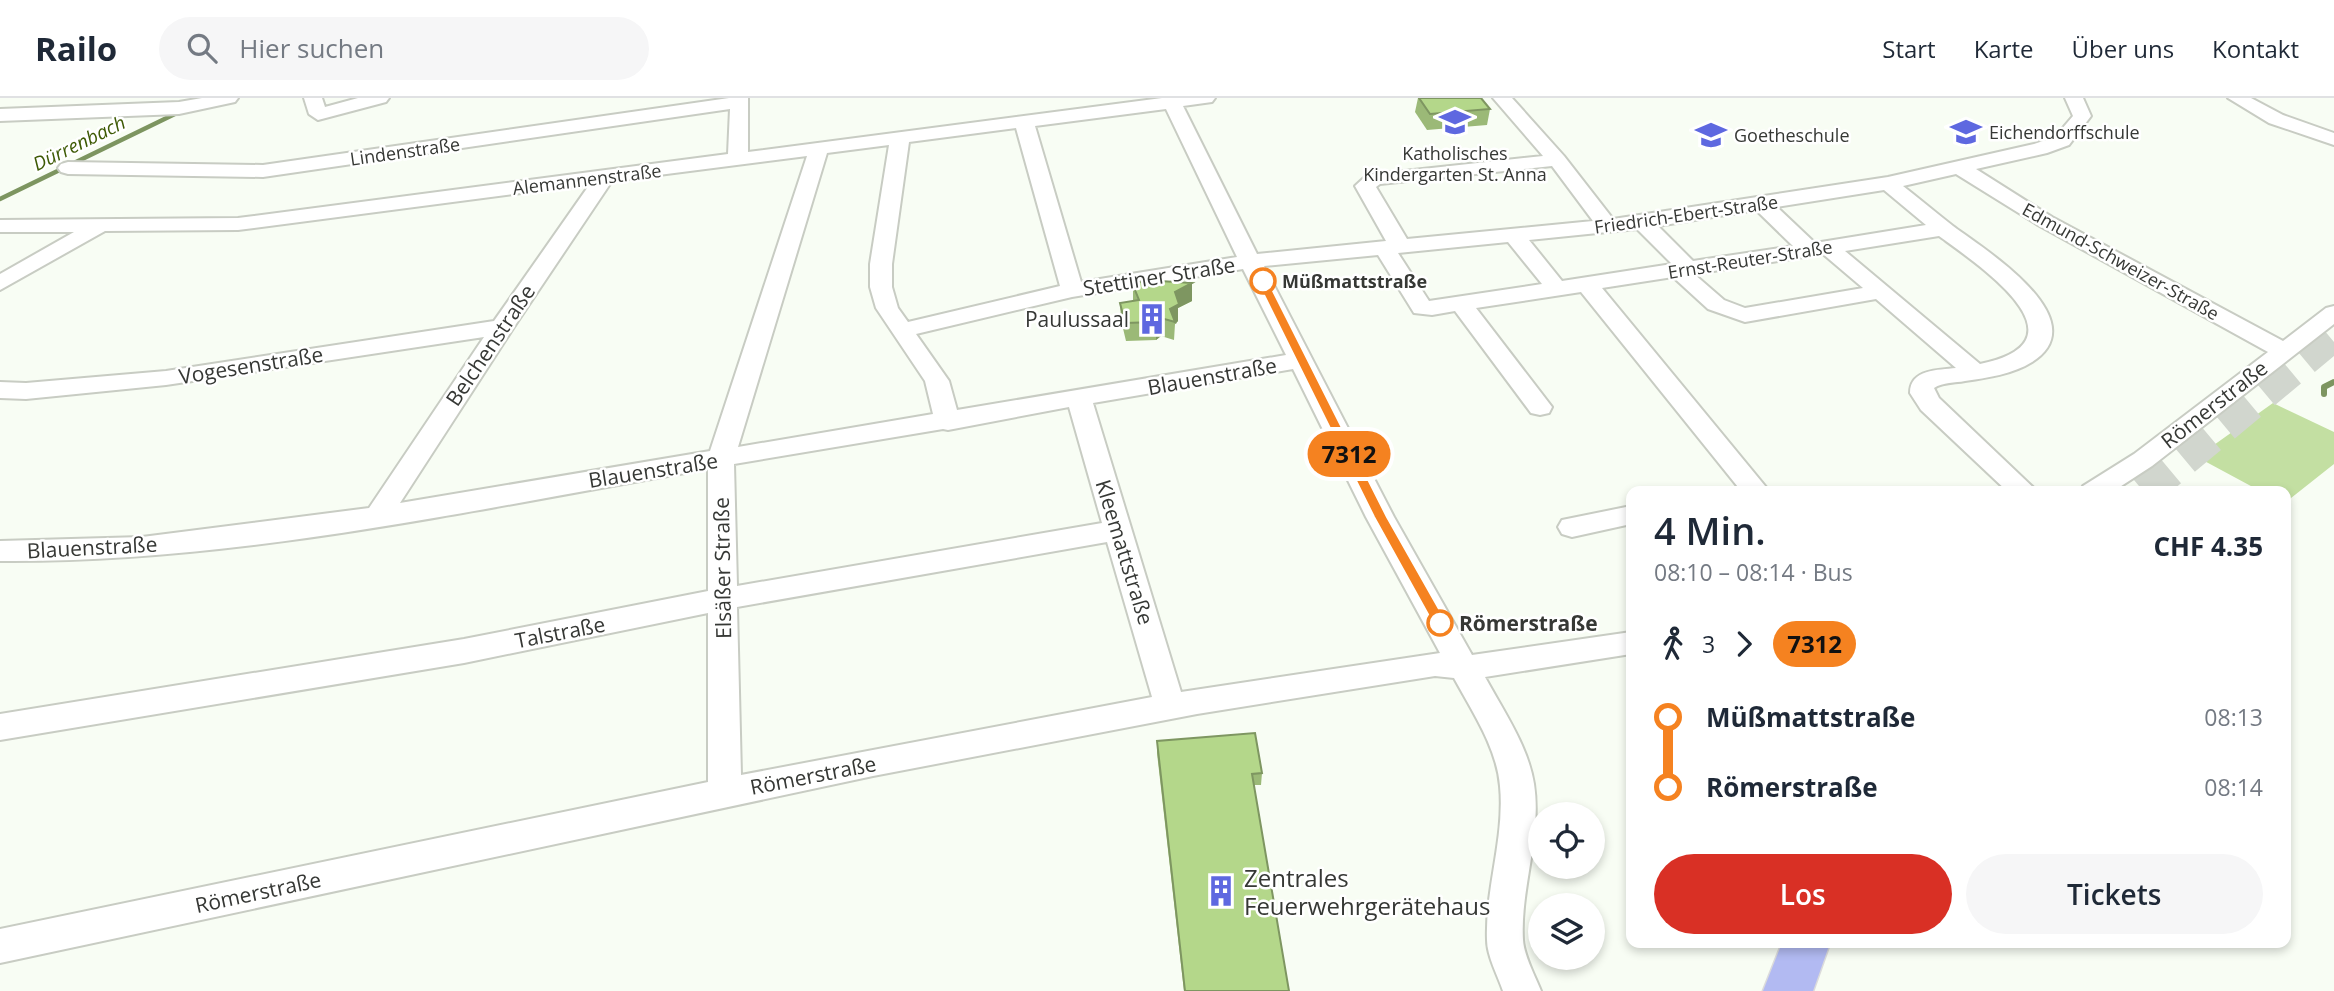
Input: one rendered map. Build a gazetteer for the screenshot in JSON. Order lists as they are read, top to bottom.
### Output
{
  "streets": {
    "street": [
      "Lindenstraße",
      "Alemannenstraße",
      "Friedrich-Ebert-Straße",
      "Ernst-Reuter-Straße",
      "Edmund-Schweizer-Straße",
      "Stettiner Straße",
      "Belchenstraße",
      "Vogesenstraße",
      "Blauenstraße",
      "Römerstraße",
      "Kleemattstraße",
      "Elsäßer Straße",
      "Talstraße"
    ]
  },
  "crossings": [
    ["Alemannenstraße", "Belchenstraße"],
    ["Alemannenstraße", "Elsäßer Straße"],
    ["Friedrich-Ebert-Straße", "Ernst-Reuter-Straße"],
    ["Friedrich-Ebert-Straße", "Edmund-Schweizer-Straße"],
    ["Friedrich-Ebert-Straße", "Stettiner Straße"],
    ["Edmund-Schweizer-Straße", "Römerstraße"],
    ["Belchenstraße", "Vogesenstraße"],
    ["Belchenstraße", "Blauenstraße"],
    ["Blauenstraße", "Kleemattstraße"],
    ["Blauenstraße", "Elsäßer Straße"],
    ["Römerstraße", "Kleemattstraße"],
    ["Römerstraße", "Elsäßer Straße"],
    ["Kleemattstraße", "Talstraße"],
    ["Elsäßer Straße", "Talstraße"]
  ],
  "water": ["Dürrenbach"],
  "places": {
    "school or university": ["Katholisches Kindergarten St. Anna", "Eichendorffschule", "Goetheschule"],
    "other": ["Müßmattstraße", "Römerstraße"],
    "building": ["Paulussaal", "Zentrales Feuerwehrgerätehaus"]
  },
  "lines": ["bus line 7312"],
  "page": {
    "header": "Railo",
    "search": "Hier suchen",
    "nav": [
      "Start",
      "Karte",
      "Über uns",
      "Kontakt"
    ],
    "on_map": "7312",
    "heading": ["4 Min.", "08:10 – 08:14 · Bus", "CHF 4.35"],
    "legs": ["3", "7312"],
    "list": [
      {
        "name": "Müßmattstraße",
        "value": "08:13"
      },
      {
        "name": "Römerstraße",
        "value": "08:14"
      }
    ],
    "buttons": ["Los", "Tickets"]
  }
}
